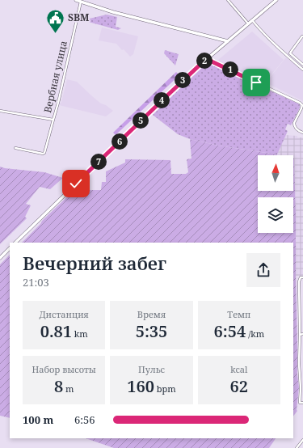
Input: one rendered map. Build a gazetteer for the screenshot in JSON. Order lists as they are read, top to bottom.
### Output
{
  "streets": {
    "street": ["Вербная улица"]
  },
  "places": {
    "public building": ["SBM"]
  },
  "north": "top",
  "page": {
    "pins": [
      "2",
      "1",
      "3",
      "4",
      "5",
      "6",
      "7"
    ],
    "heading": ["Вечерний забег", "21:03"],
    "stats": [
      ["Дистанция", "0.81 km"],
      ["Время", "5:35"],
      ["Темп", "6:54 /km"],
      ["Набор высоты", "8 m"],
      ["Пульс", "160 bpm"],
      ["kcal", "62"]
    ],
    "list": [
      {
        "name": "100 m",
        "note": "6:56"
      }
    ]
  }
}
